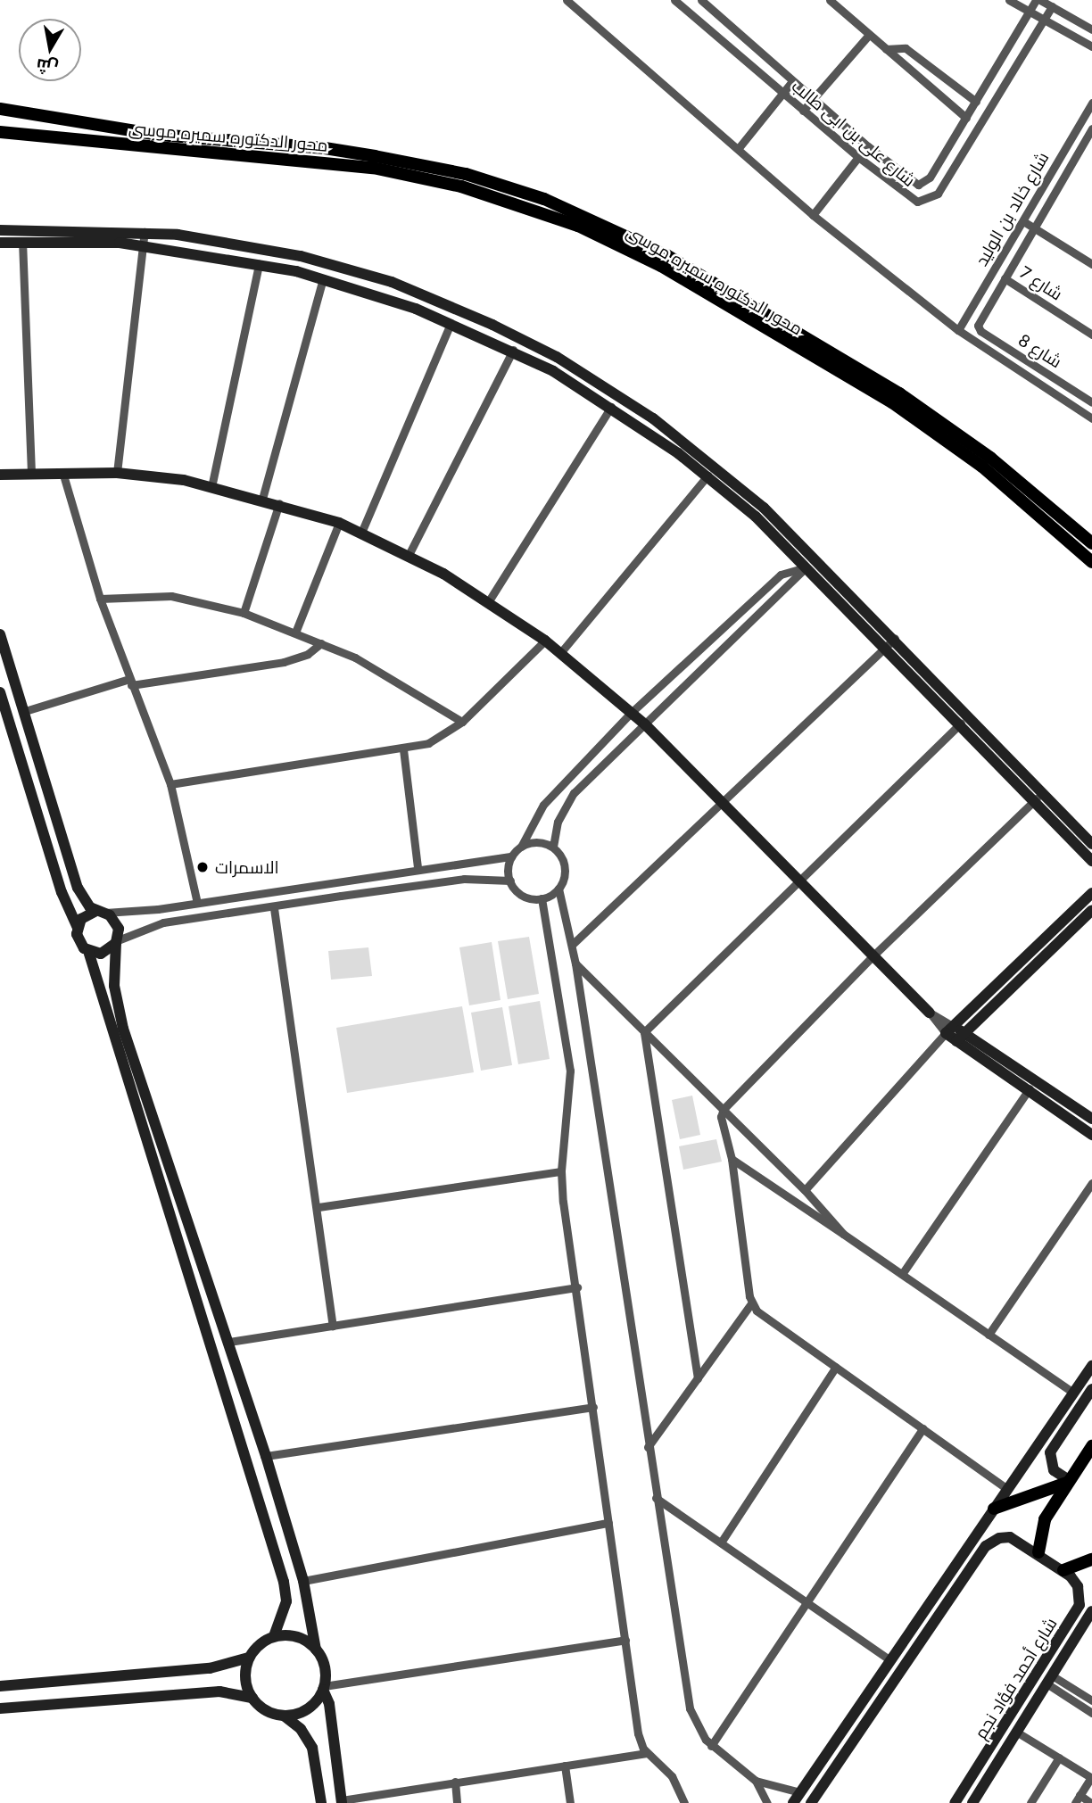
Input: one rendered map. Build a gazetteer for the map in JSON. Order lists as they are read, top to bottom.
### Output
{
  "streets": {
    "main road": ["محور الدكتوره سميره موسى"],
    "street": [
      "شارع على بن ابى طالب",
      "شارع خالد بن الوليد",
      "شارع 7",
      "شارع 8",
      "شارع أحمد فؤاد نجم"
    ]
  },
  "crossings": [
    ["شارع خالد بن الوليد", "شارع 7"],
    ["شارع خالد بن الوليد", "شارع 8"]
  ],
  "places": ["الاسمرات"],
  "north": "bottom"
}
